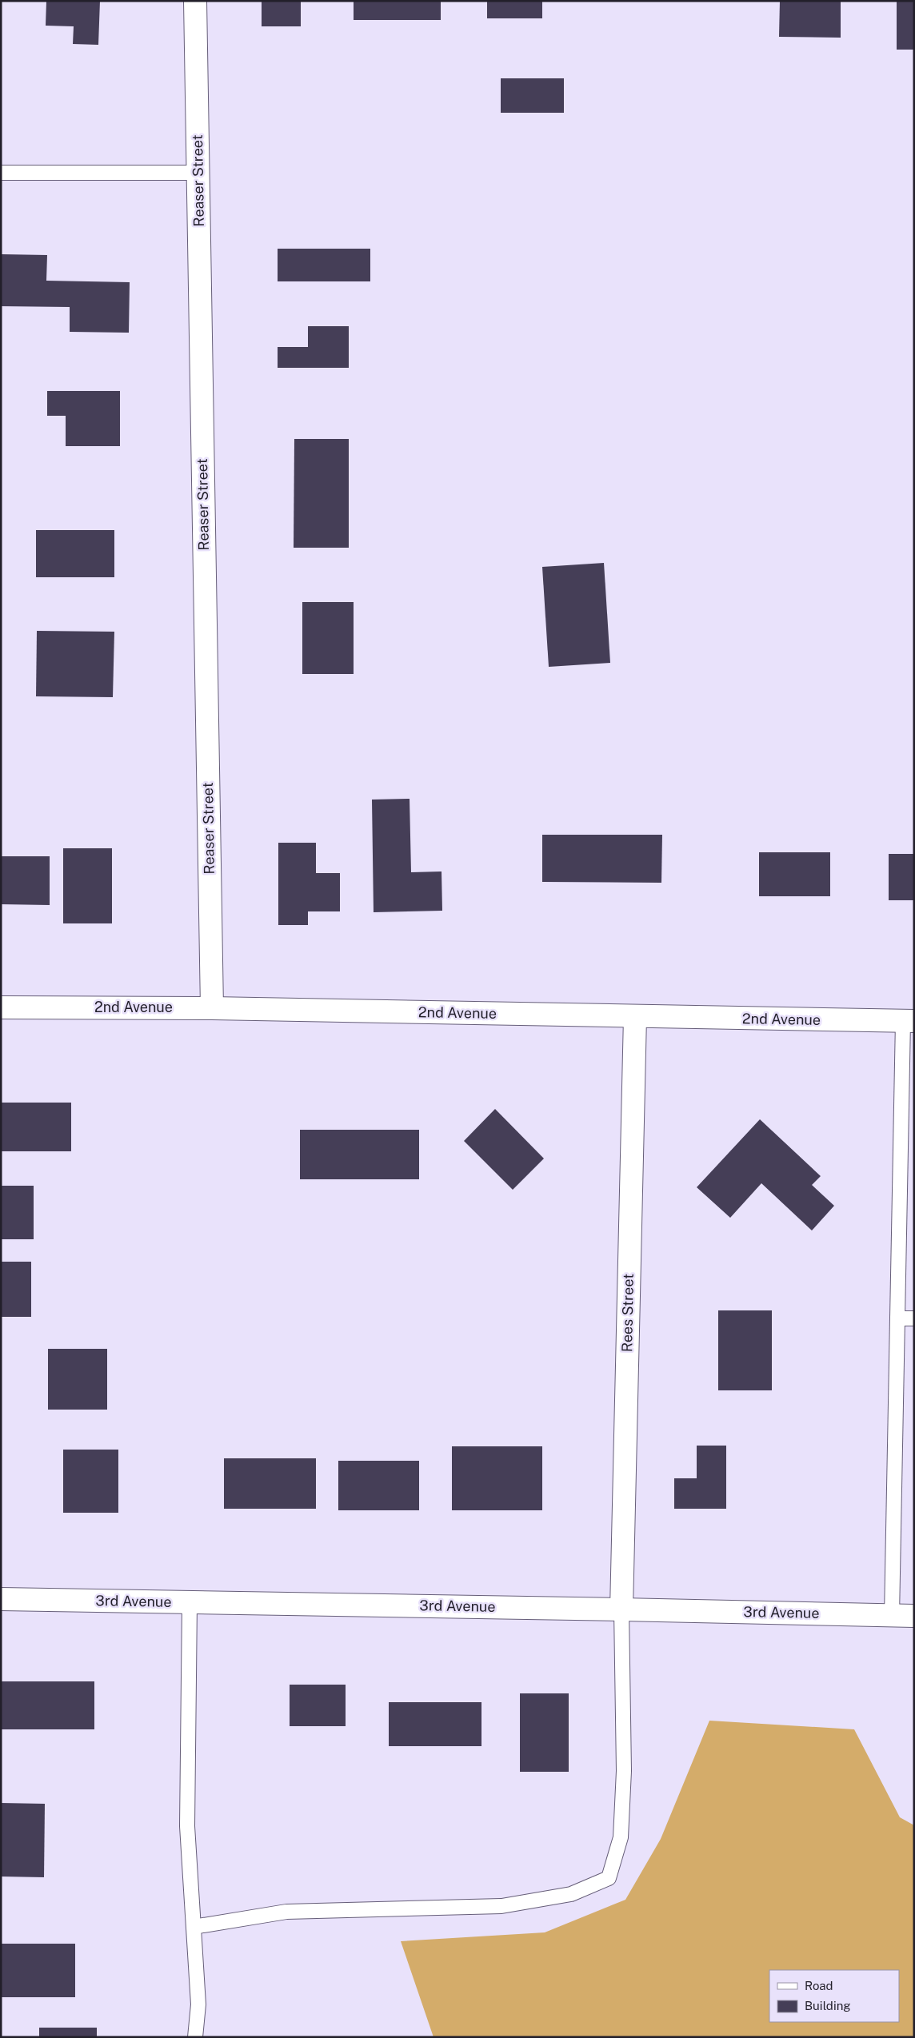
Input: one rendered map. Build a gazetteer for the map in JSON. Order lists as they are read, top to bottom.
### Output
{
  "streets": {
    "street": [
      "Reaser Street",
      "2nd Avenue",
      "Rees Street",
      "3rd Avenue"
    ]
  },
  "crossings": [
    ["Reaser Street", "2nd Avenue"],
    ["2nd Avenue", "Rees Street"],
    ["Rees Street", "3rd Avenue"]
  ],
  "legend": ["Road", "Building"]
}
